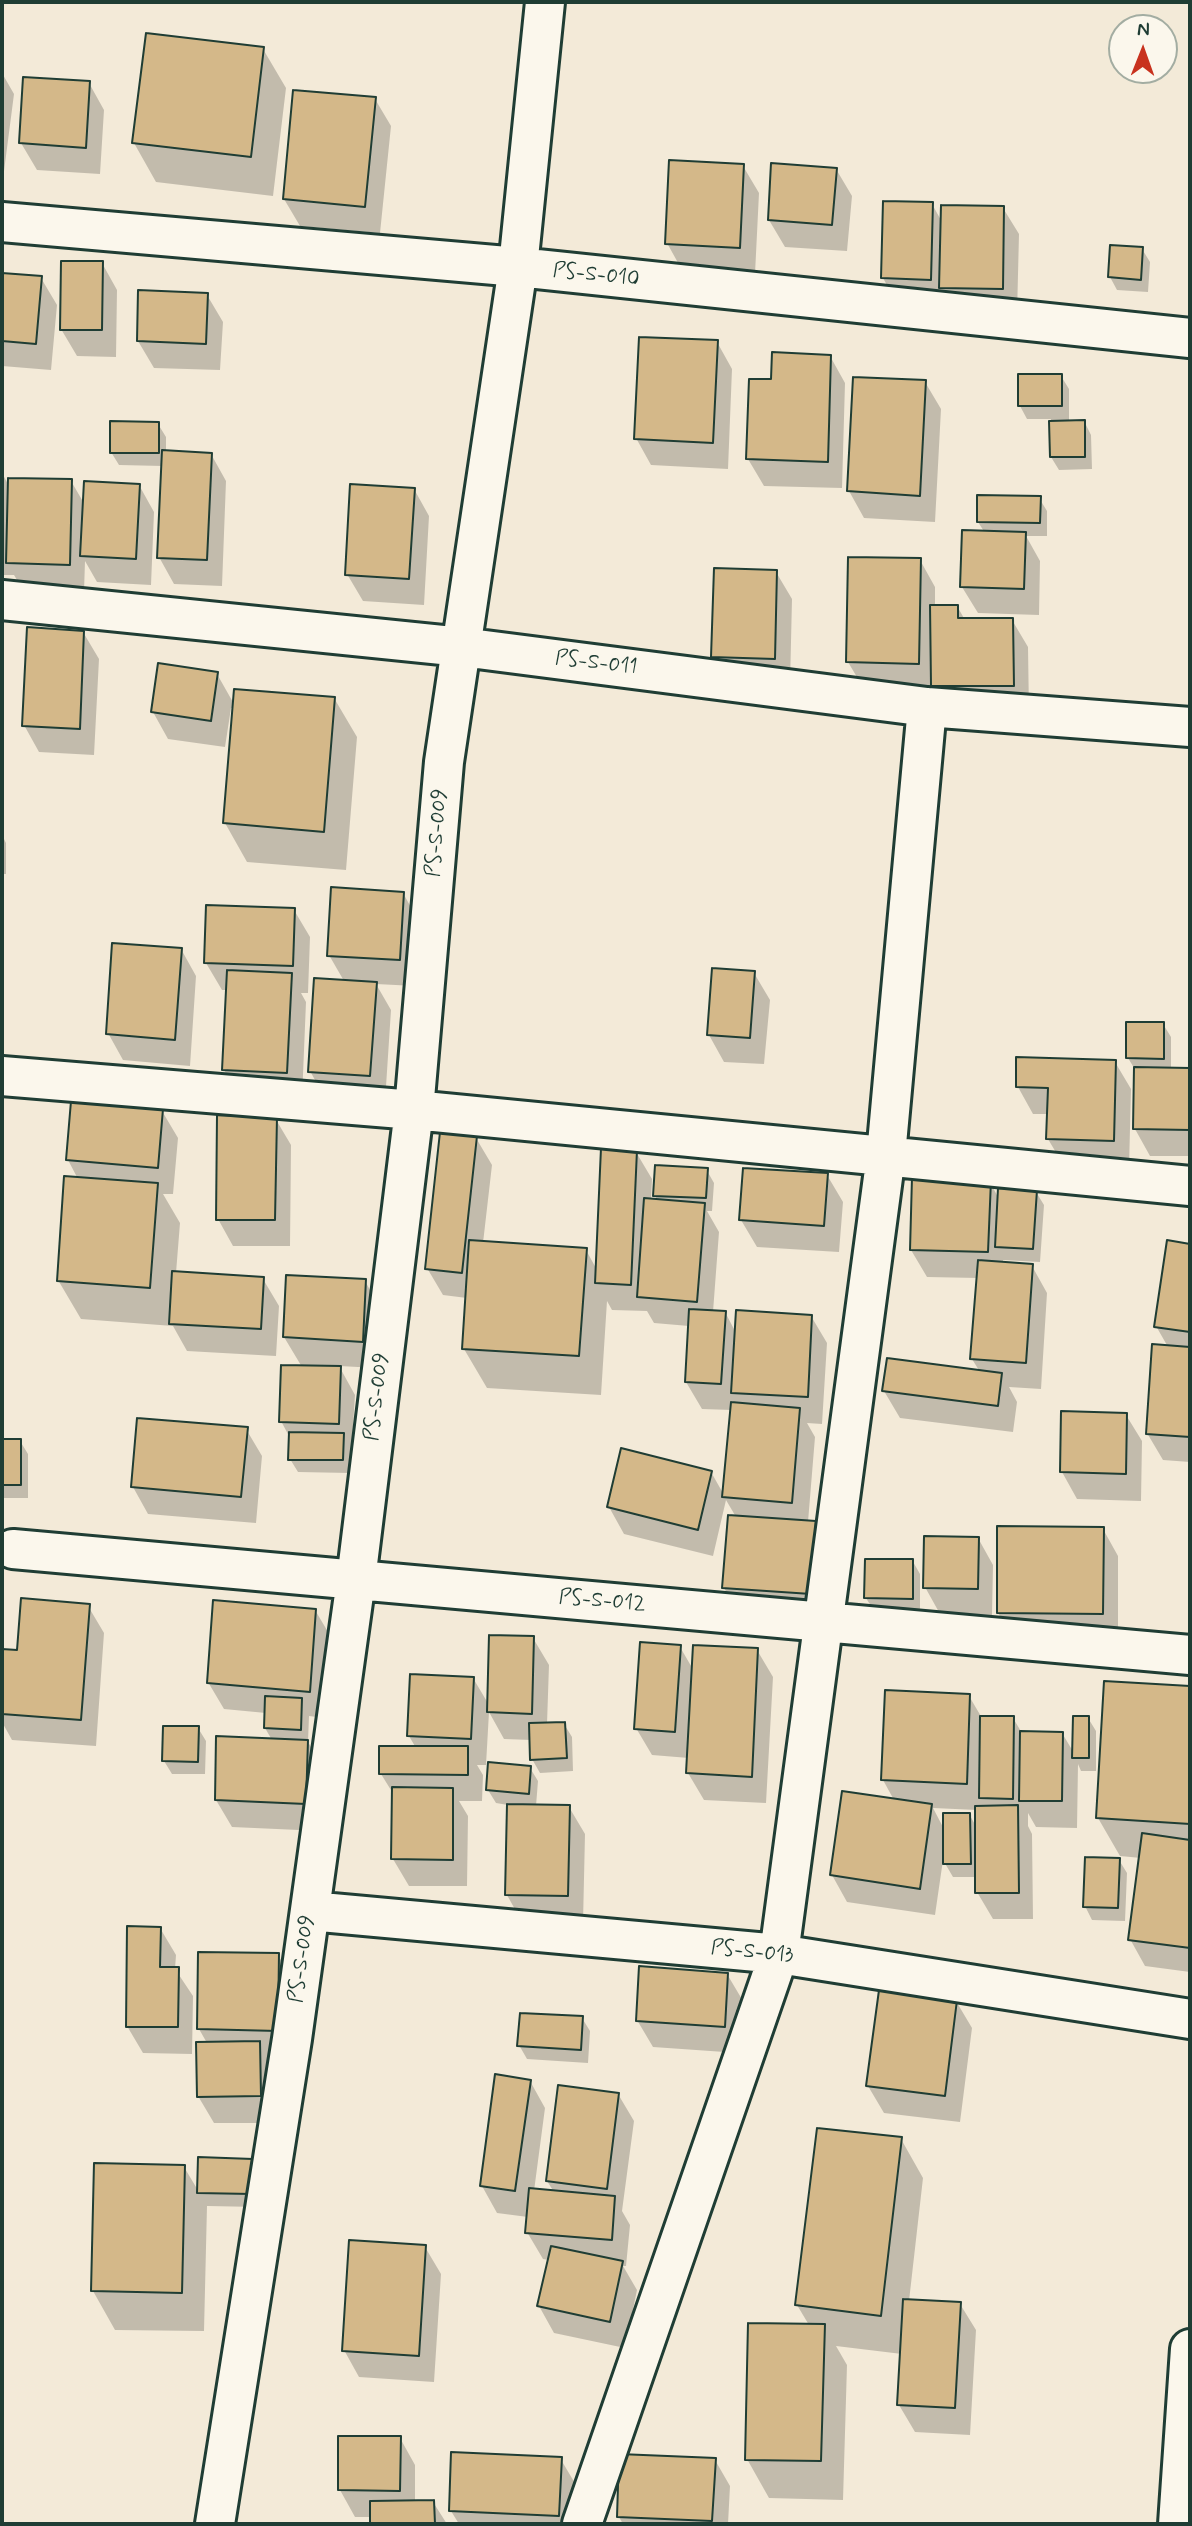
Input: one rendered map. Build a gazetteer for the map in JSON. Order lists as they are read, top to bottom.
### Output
{
  "streets": {
    "street": [
      "PS-S-010",
      "PS-S-011",
      "PS-S-009",
      "PS-S-012",
      "PS-S-013"
    ]
  },
  "crossings": [
    ["PS-S-010", "PS-S-009"],
    ["PS-S-011", "PS-S-009"],
    ["PS-S-009", "PS-S-012"],
    ["PS-S-009", "PS-S-013"]
  ],
  "north": "top"
}
